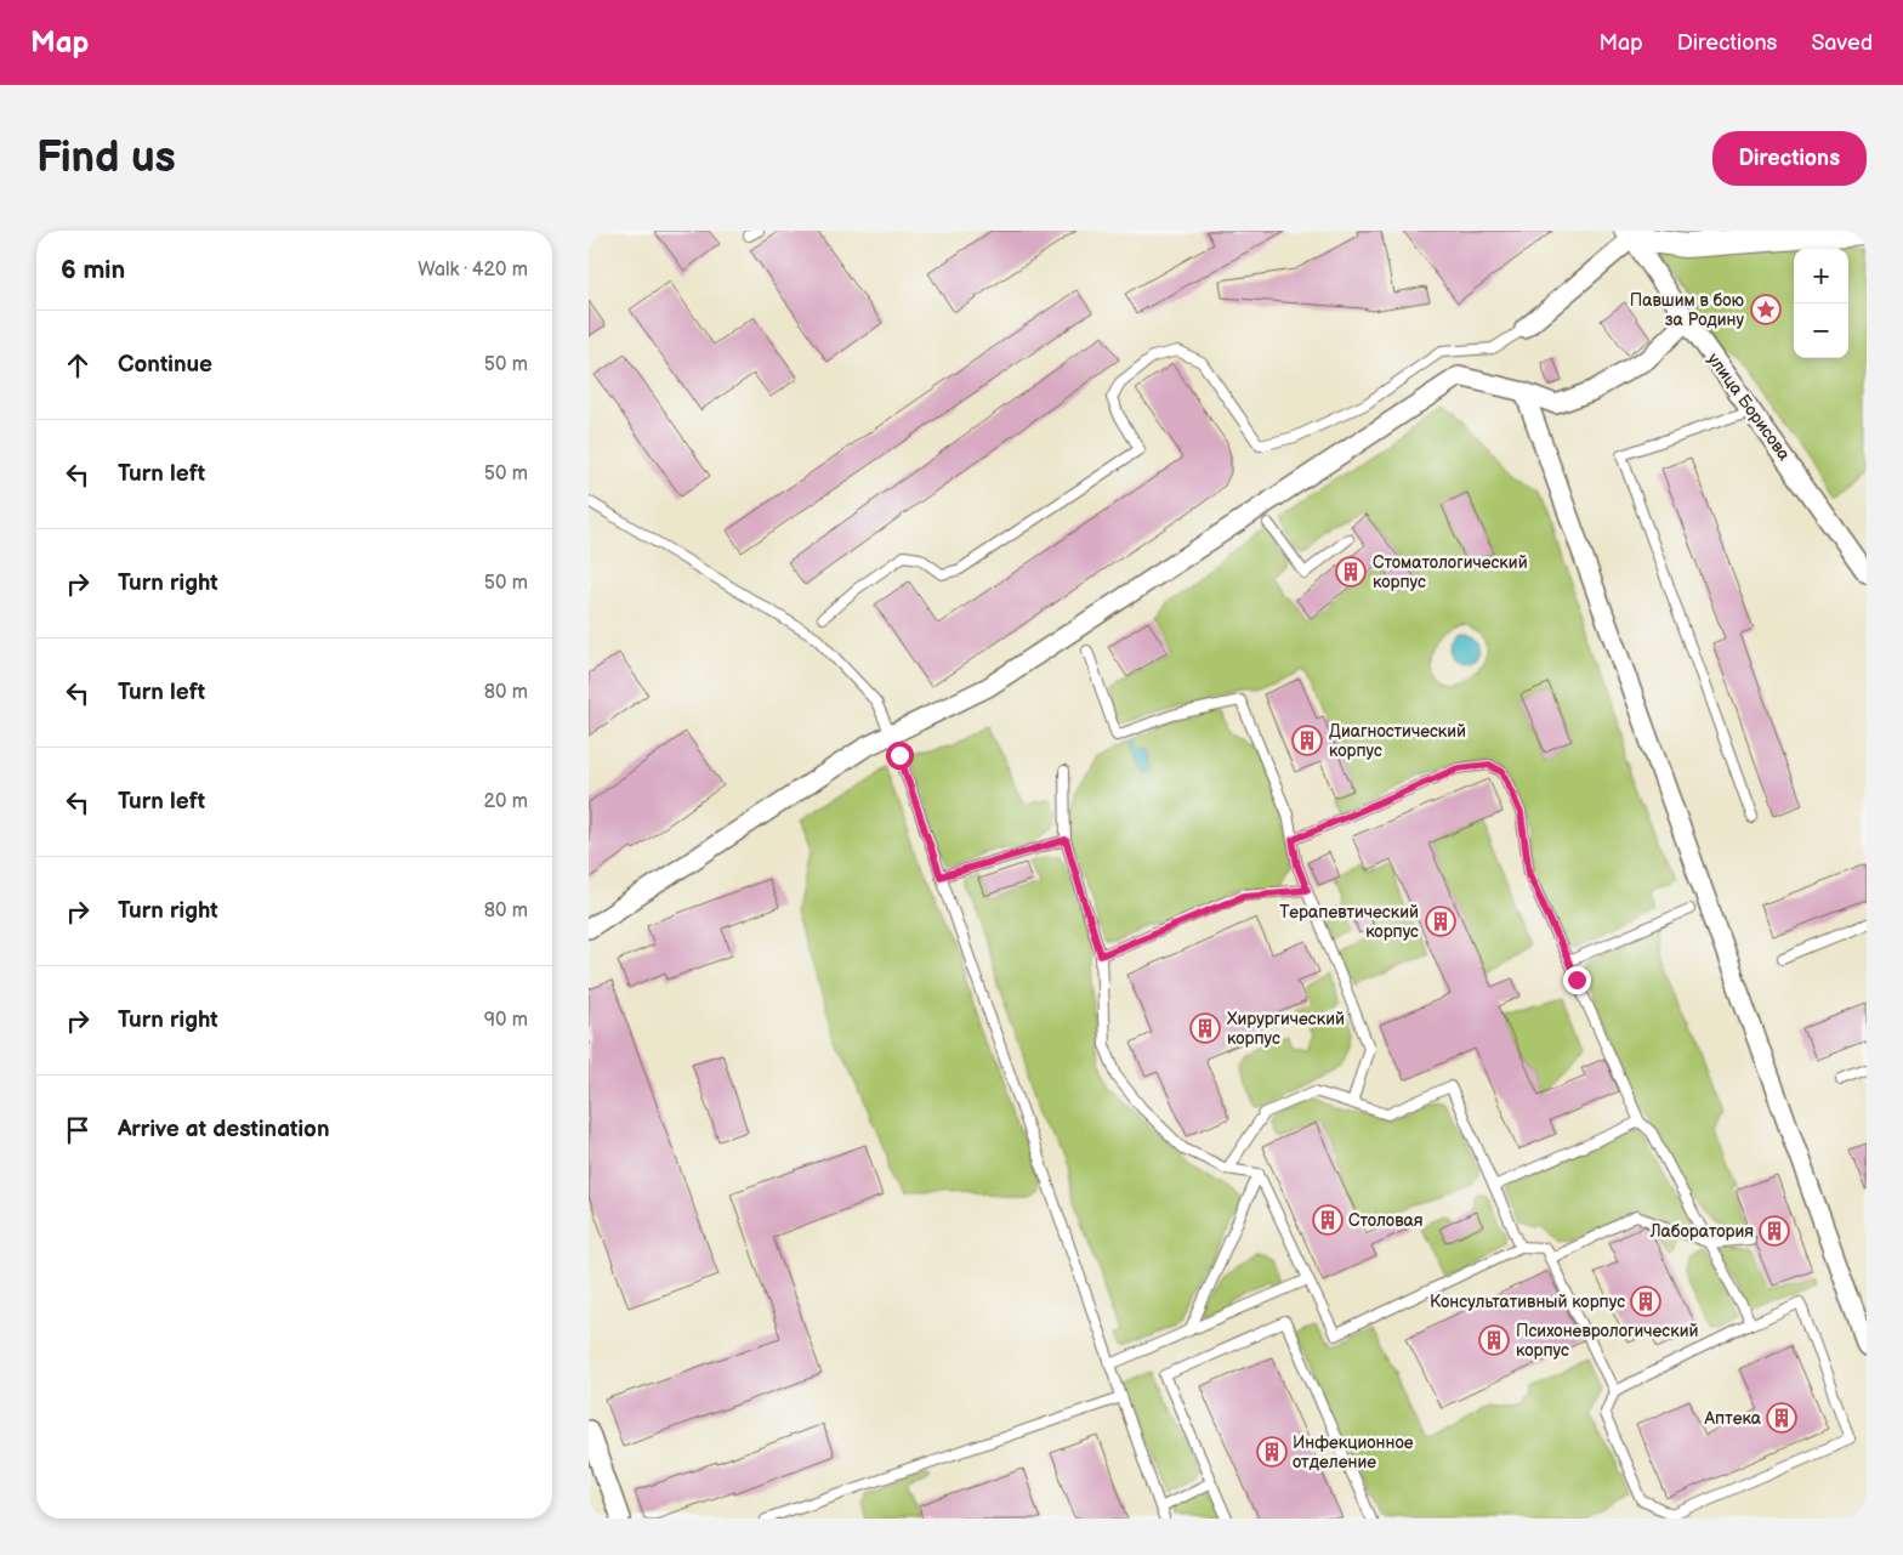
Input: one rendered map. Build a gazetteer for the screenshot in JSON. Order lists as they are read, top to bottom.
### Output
{
  "streets": {
    "street": ["улица Борисова"]
  },
  "places": {
    "place": ["Павшим в бою за Родину"],
    "building": [
      "Стоматологический корпус",
      "Диагностический корпус",
      "Терапевтический корпус",
      "Хирургический корпус",
      "Столовая",
      "Лаборатория",
      "Консультативный корпус",
      "Психоневрологический корпус",
      "Аптека",
      "Инфекционное отделение"
    ]
  },
  "page": {
    "header": "Map",
    "nav": ["Map", "Directions", "Saved"],
    "buttons": "Directions",
    "title": "Find us",
    "heading": ["6 min", "Walk · 420 m"],
    "map_buttons": ["+", "−"],
    "list": [
      ["Continue", "50 m"],
      ["Turn left", "50 m"],
      ["Turn right", "50 m"],
      ["Turn left", "80 m"],
      ["Turn left", "20 m"],
      ["Turn right", "80 m"],
      ["Turn right", "90 m"],
      "Arrive at destination"
    ]
  }
}
